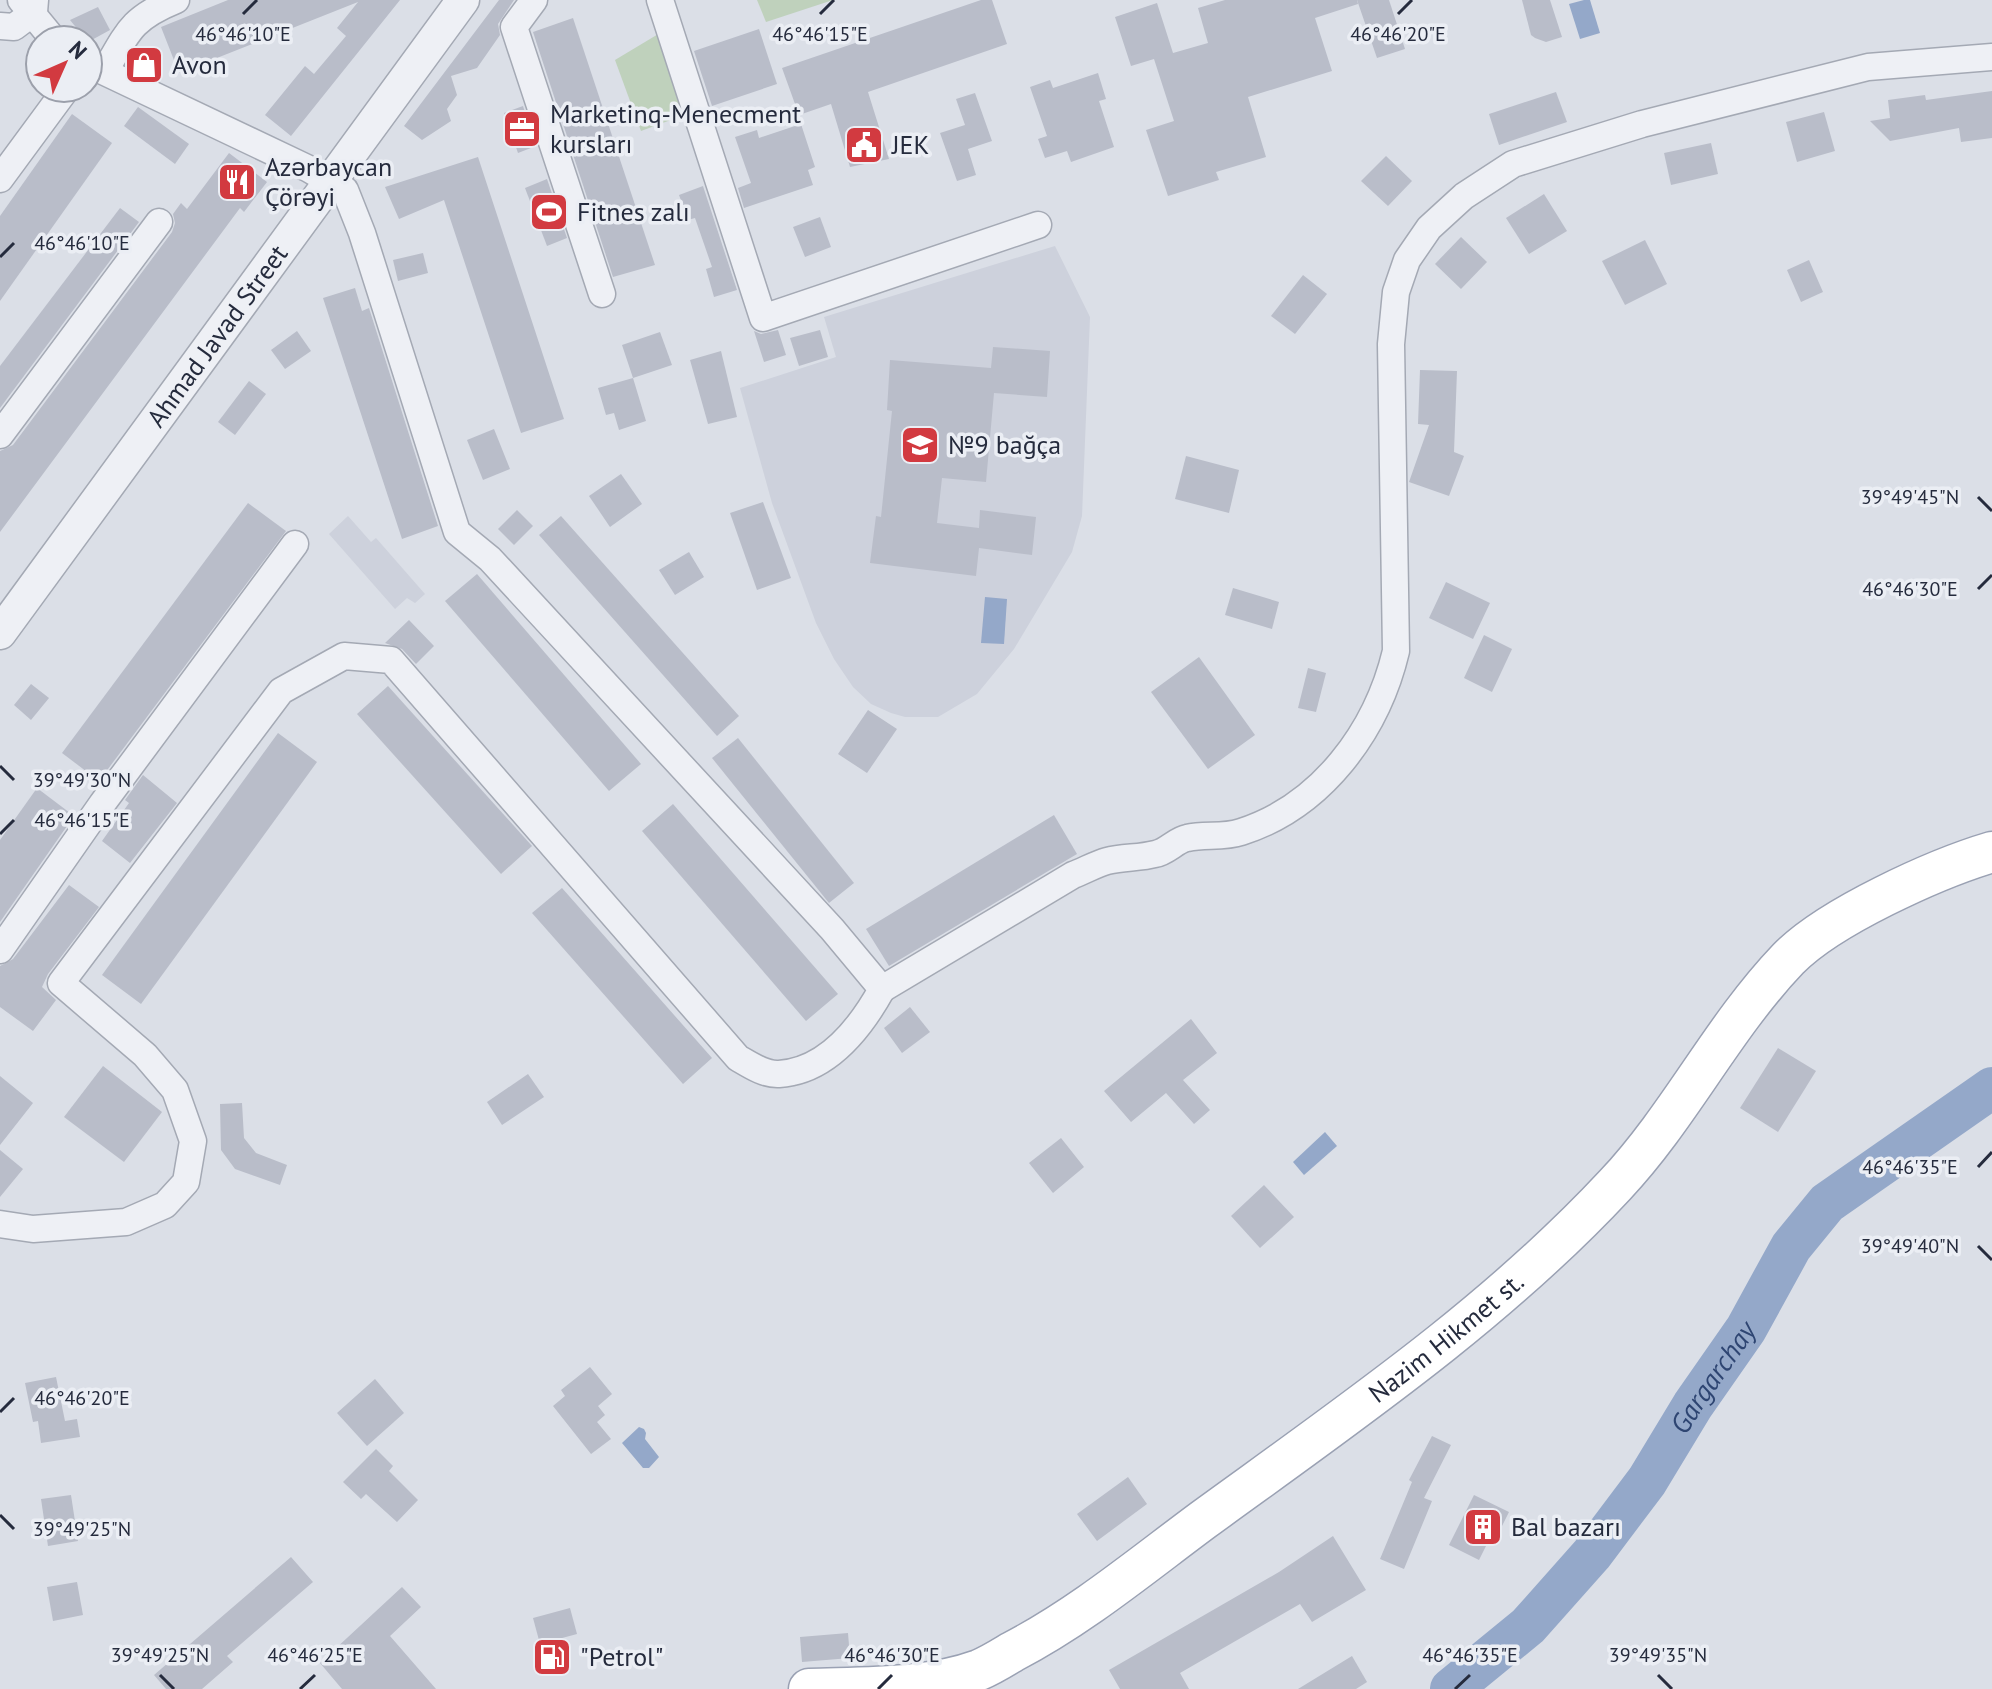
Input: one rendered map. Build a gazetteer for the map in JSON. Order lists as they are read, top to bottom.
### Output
{
  "streets": {
    "main road": ["Nazim Hikmet st."],
    "street": ["Ahmad Javad Street"]
  },
  "water": ["Gargarchay"],
  "places": {
    "shop": ["Avon"],
    "office": ["Marketinq-Menecment kursları"],
    "public building": ["JEK"],
    "restaurant": ["Azərbaycan Çörəyi"],
    "sports": ["Fitnes zalı"],
    "school or university": ["№9 bağça"],
    "building": ["Bal bazarı"],
    "fuel station": ["\"Petrol\""]
  },
  "north": "top right",
  "coordinates": [
    "46°46'10\"E",
    "46°46'15\"E",
    "46°46'20\"E",
    "39°49'45\"N",
    "46°46'30\"E",
    "39°49'30\"N",
    "46°46'35\"E",
    "39°49'40\"N",
    "39°49'25\"N",
    "46°46'25\"E",
    "39°49'35\"N"
  ]
}
